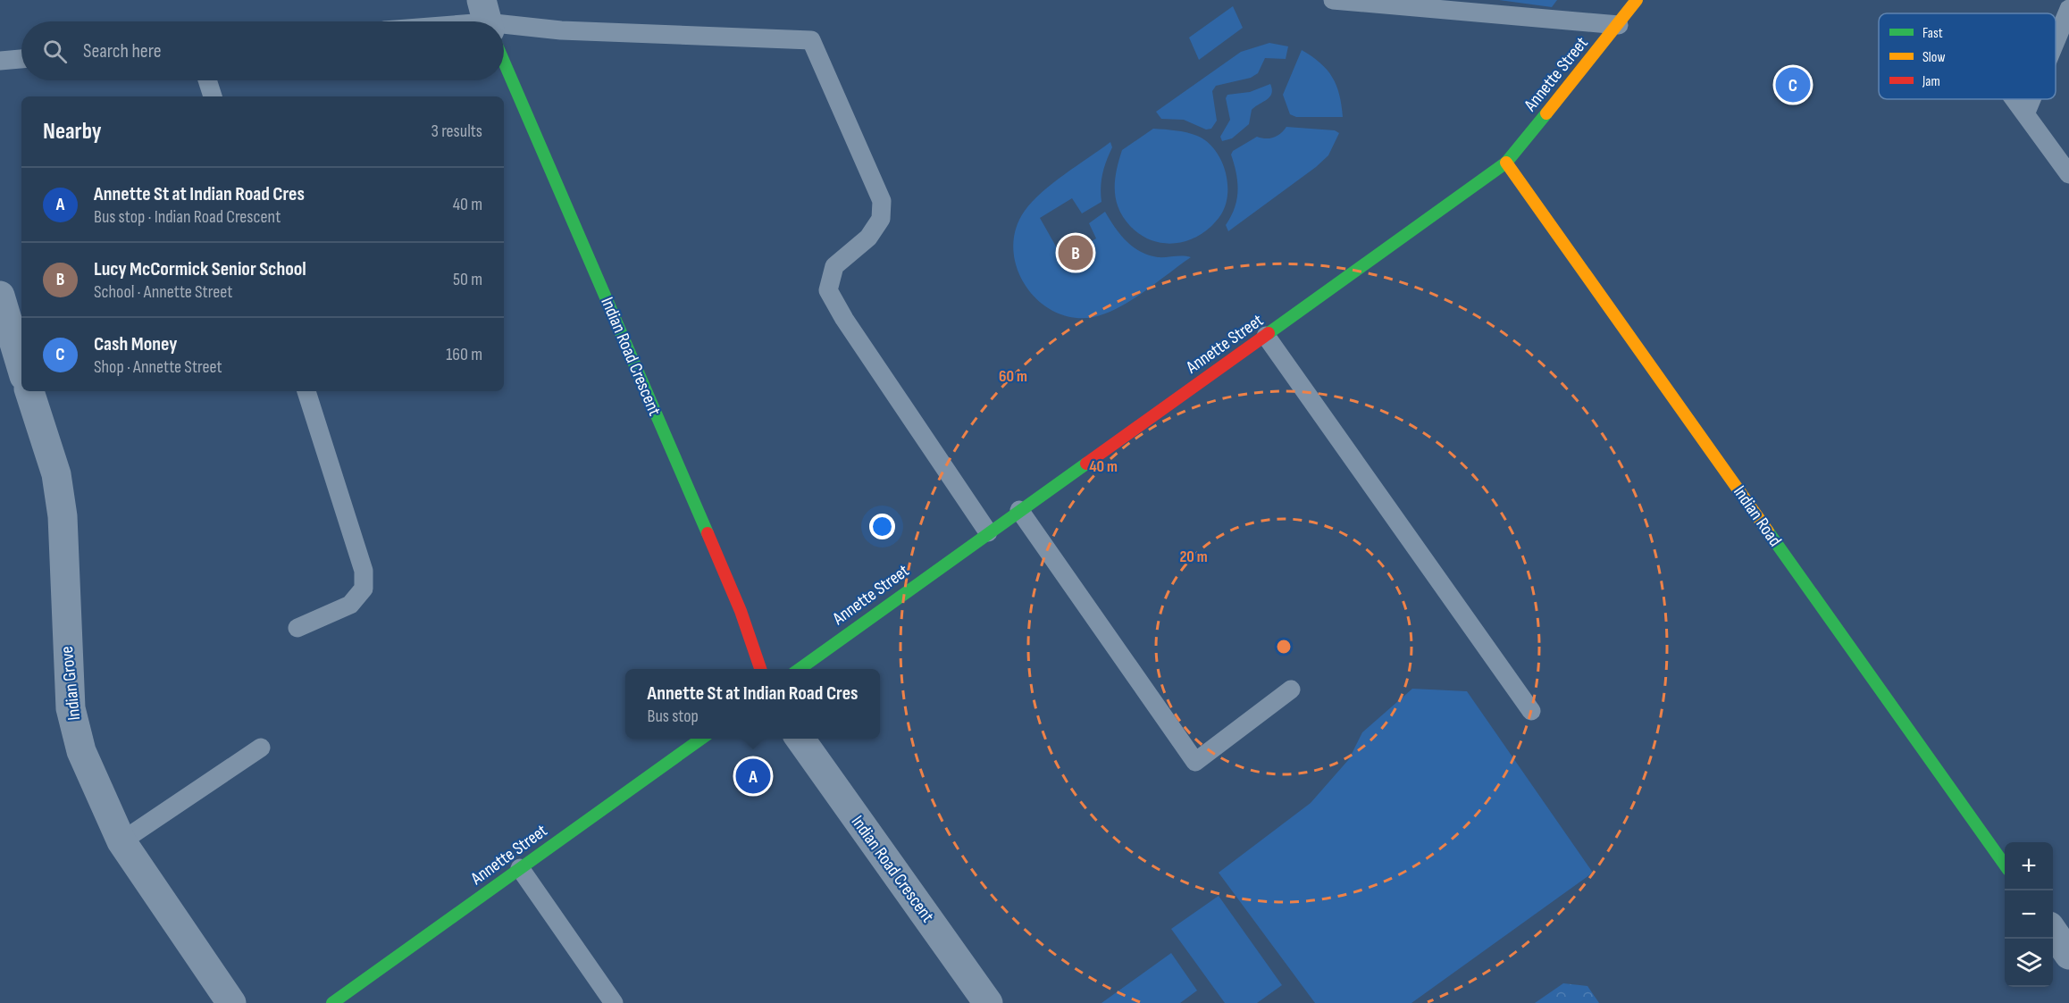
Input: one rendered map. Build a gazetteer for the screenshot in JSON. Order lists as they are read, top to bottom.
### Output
{
  "streets": {
    "street": [
      "Annette Street",
      "Indian Road Crescent",
      "Indian Road",
      "Indian Grove"
    ]
  },
  "crossings": [
    ["Annette Street", "Indian Road"]
  ],
  "legend": ["Fast", "Slow", "Jam"],
  "page": {
    "search": "Search here",
    "pins": ["C", "B", "A"],
    "heading": ["Nearby", "3 results"],
    "list": [
      {
        "mark": "A",
        "name": "Annette St at Indian Road Cres",
        "note": "Bus stop · Indian Road Crescent",
        "value": "40 m"
      },
      {
        "mark": "B",
        "name": "Lucy McCormick Senior School",
        "note": "School · Annette Street",
        "value": "50 m"
      },
      {
        "mark": "C",
        "name": "Cash Money",
        "note": "Shop · Annette Street",
        "value": "160 m"
      }
    ],
    "popup": ["Annette St at Indian Road Cres", "Bus stop"],
    "map_buttons": ["+", "−"]
  },
  "rings": ["60 m", "40 m", "20 m"]
}
